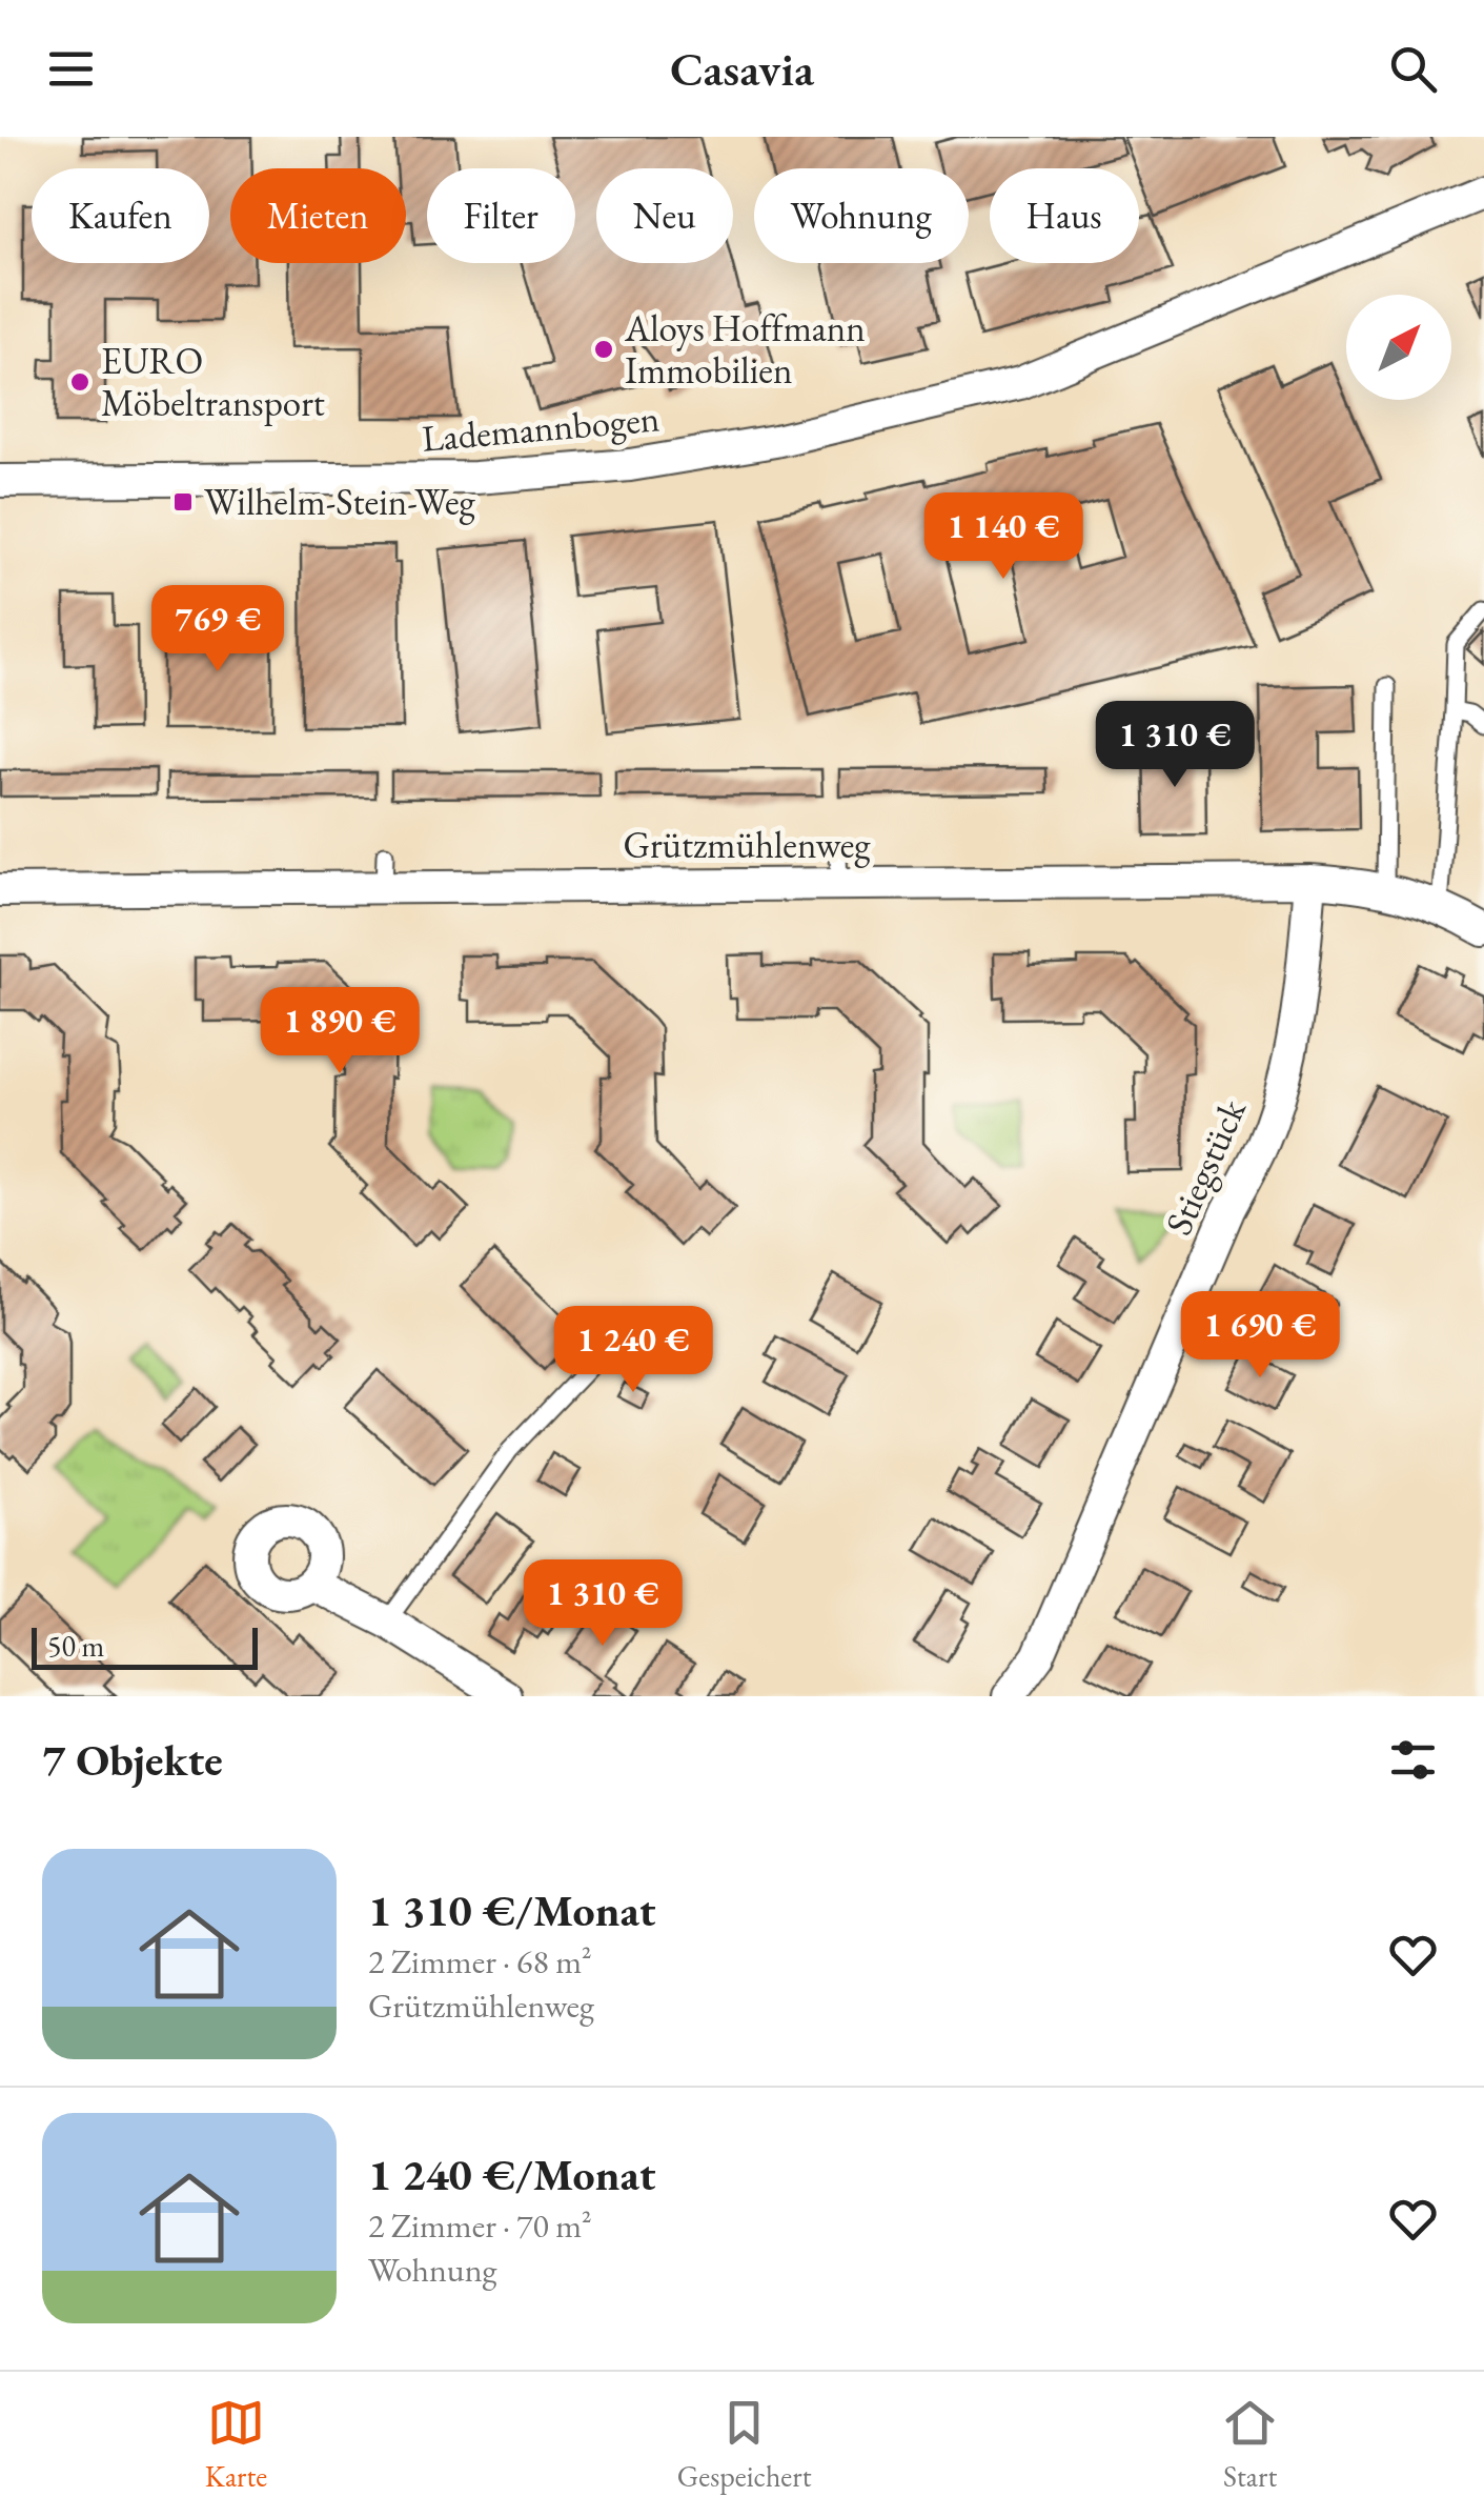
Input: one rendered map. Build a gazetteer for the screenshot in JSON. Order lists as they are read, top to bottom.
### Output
{
  "streets": {
    "street": ["Lademannbogen", "Grützmühlenweg", "Stiegstück"]
  },
  "crossings": [
    ["Grützmühlenweg", "Stiegstück"]
  ],
  "places": {
    "other": ["Aloys Hoffmann Immobilien", "EURO Möbeltransport"],
    "transit": ["Wilhelm-Stein-Weg"]
  },
  "scale_bar": "50 m",
  "north": "top right",
  "page": {
    "header": "Casavia",
    "chip": [
      "Kaufen",
      "Mieten",
      "Filter",
      "Neu",
      "Wohnung",
      "Haus"
    ],
    "price": [
      "1 140 €",
      "769 €",
      "1 310 €",
      "1 890 €",
      "1 690 €",
      "1 240 €",
      "1 310 €"
    ],
    "scale": "50 m",
    "heading": "7 Objekte",
    "list": [
      {
        "name": "1 310 €/Monat",
        "note": "2 Zimmer · 68 m² · Grützmühlenweg"
      },
      {
        "name": "1 240 €/Monat",
        "note": "2 Zimmer · 70 m² · Wohnung"
      }
    ],
    "tabs": ["Karte", "Gespeichert", "Start"]
  }
}
